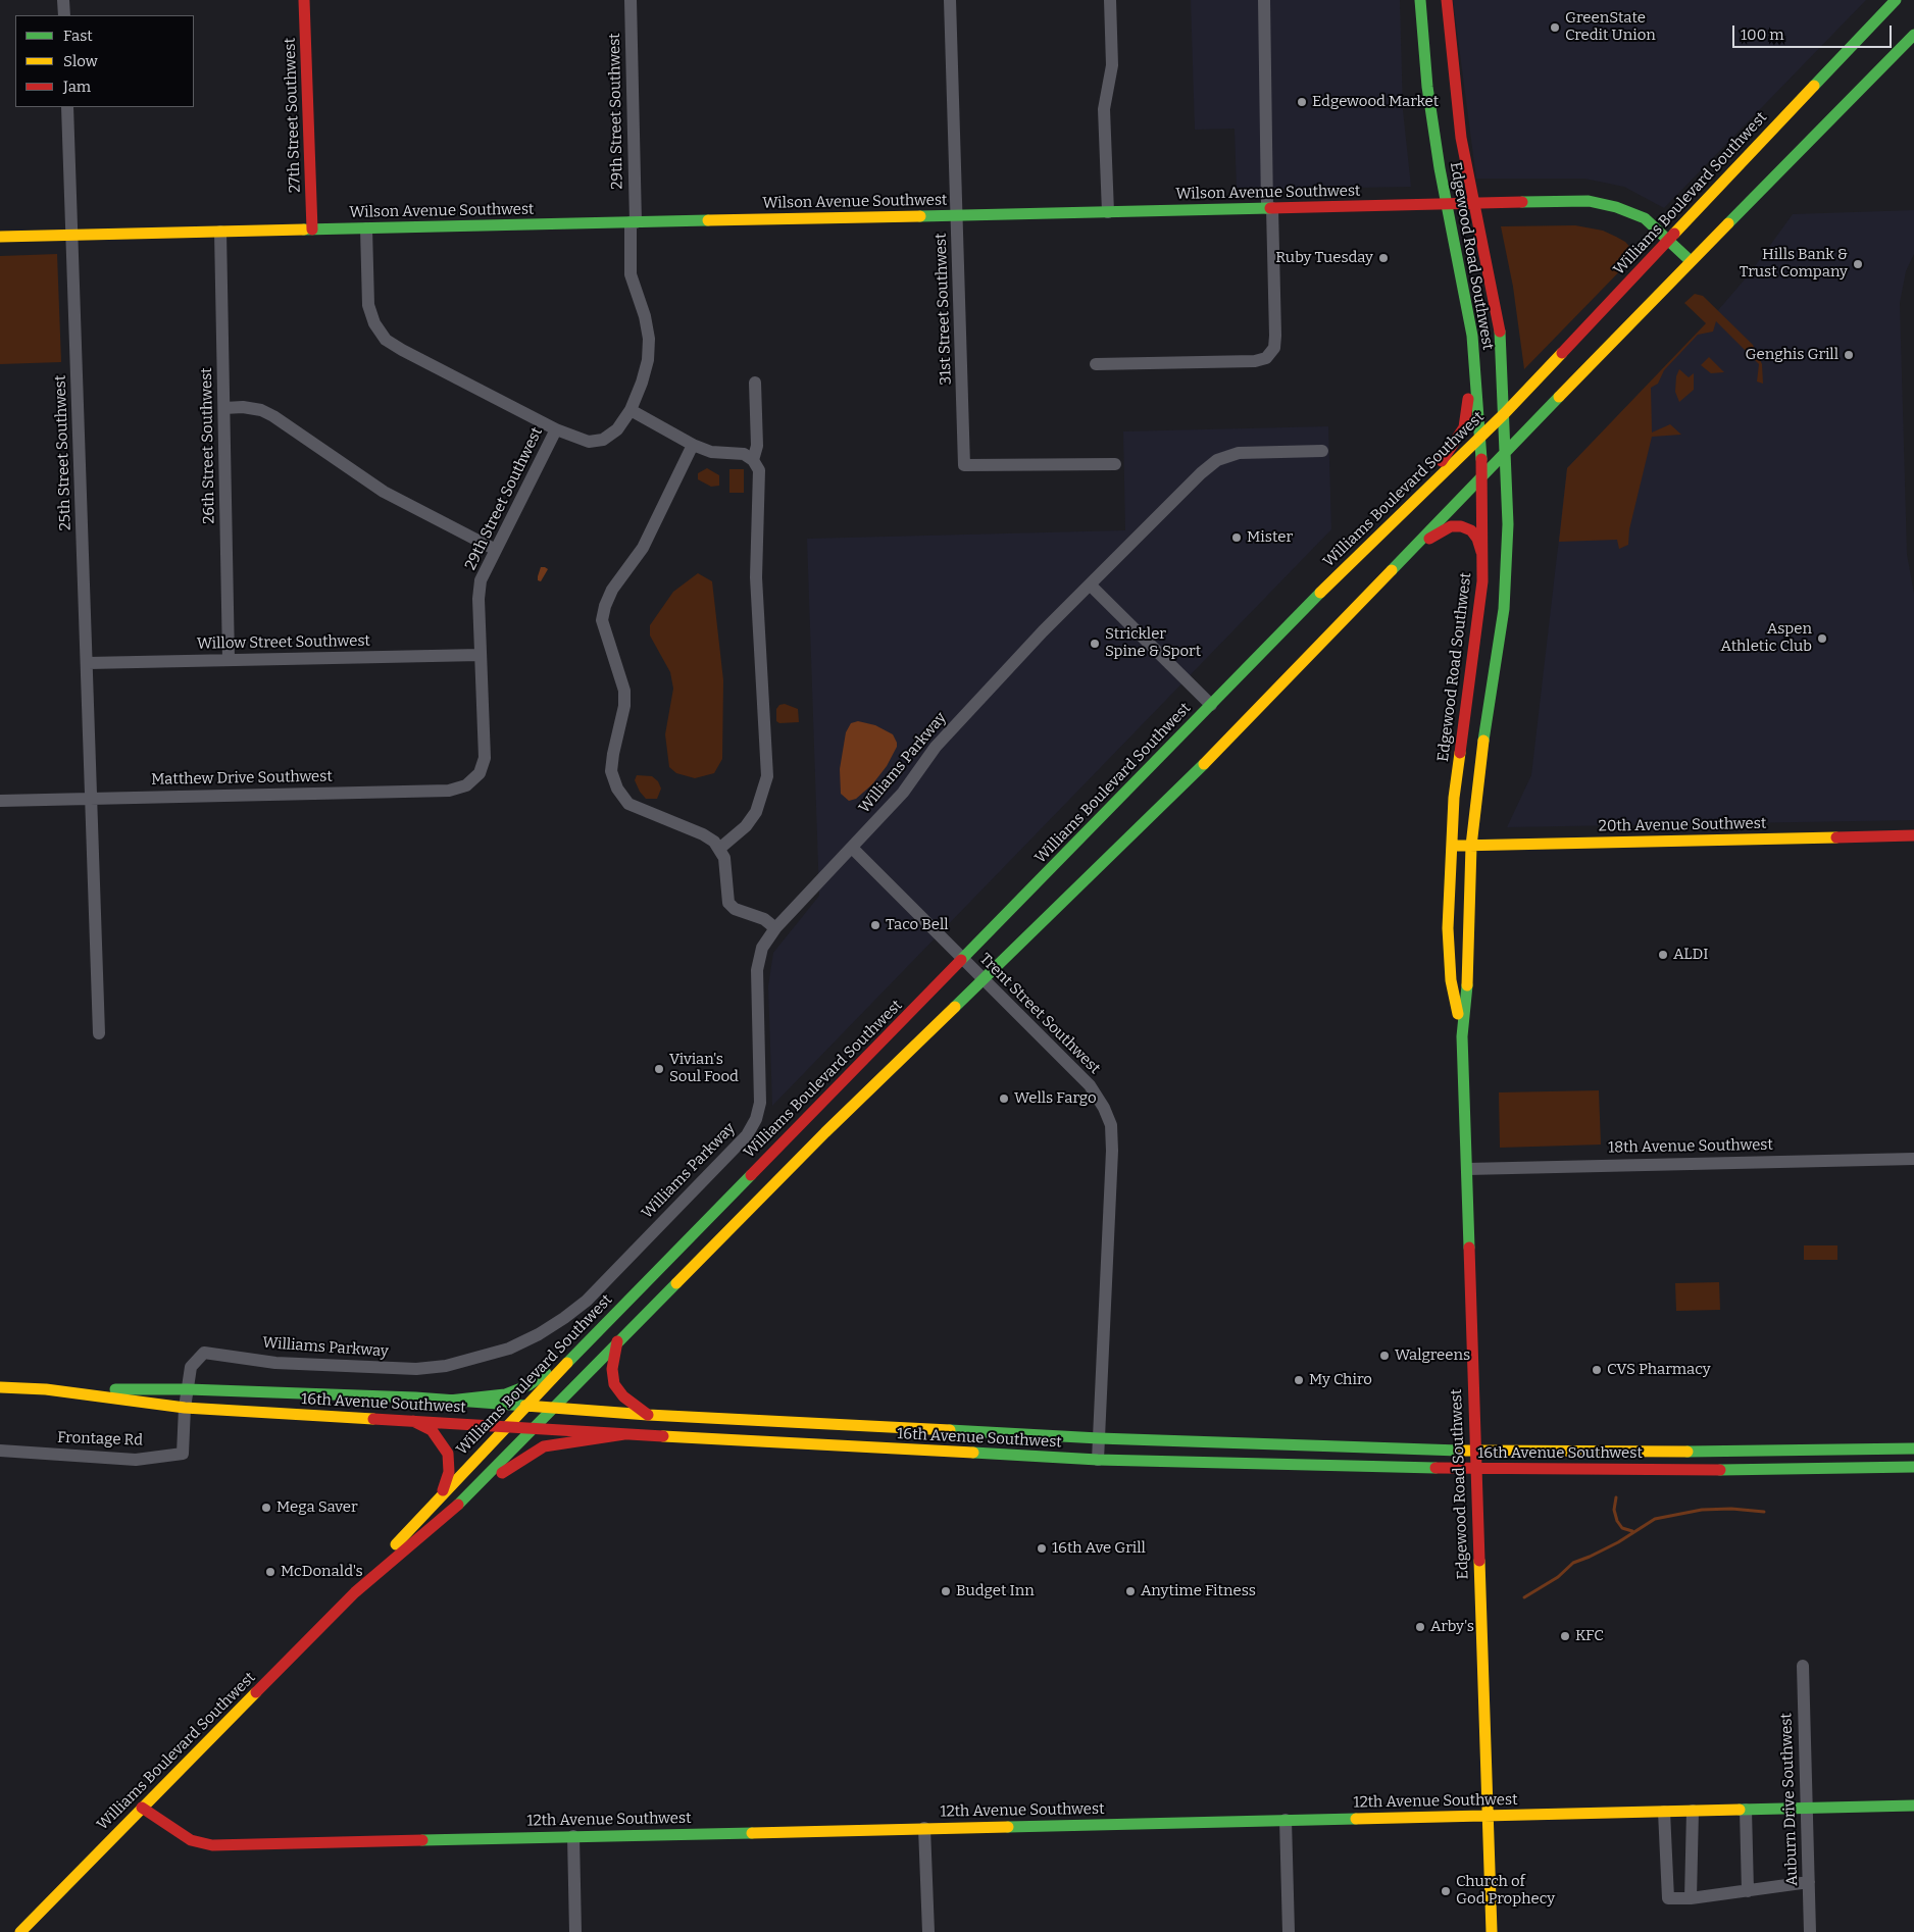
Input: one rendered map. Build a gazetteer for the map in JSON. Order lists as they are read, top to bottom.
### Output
{
  "streets": {
    "main road": [
      "27th Street Southwest",
      "Wilson Avenue Southwest",
      "Williams Boulevard Southwest",
      "Edgewood Road Southwest",
      "20th Avenue Southwest",
      "16th Avenue Southwest",
      "12th Avenue Southwest"
    ],
    "street": [
      "29th Street Southwest",
      "31st Street Southwest",
      "26th Street Southwest",
      "25th Street Southwest",
      "Willow Street Southwest",
      "Williams Parkway",
      "Matthew Drive Southwest",
      "Trent Street Southwest",
      "18th Avenue Southwest",
      "Frontage Rd",
      "Auburn Drive Southwest"
    ]
  },
  "crossings": [
    ["29th Street Southwest", "Wilson Avenue Southwest"],
    ["29th Street Southwest", "Willow Street Southwest"],
    ["29th Street Southwest", "Matthew Drive Southwest"],
    ["27th Street Southwest", "Wilson Avenue Southwest"],
    ["Wilson Avenue Southwest", "Williams Boulevard Southwest"],
    ["Wilson Avenue Southwest", "Edgewood Road Southwest"],
    ["Wilson Avenue Southwest", "31st Street Southwest"],
    ["Wilson Avenue Southwest", "26th Street Southwest"],
    ["Wilson Avenue Southwest", "25th Street Southwest"],
    ["Williams Boulevard Southwest", "Edgewood Road Southwest"],
    ["Williams Boulevard Southwest", "Trent Street Southwest"],
    ["Williams Boulevard Southwest", "16th Avenue Southwest"],
    ["Williams Boulevard Southwest", "12th Avenue Southwest"],
    ["Edgewood Road Southwest", "20th Avenue Southwest"],
    ["Edgewood Road Southwest", "18th Avenue Southwest"],
    ["Edgewood Road Southwest", "16th Avenue Southwest"],
    ["Edgewood Road Southwest", "12th Avenue Southwest"],
    ["26th Street Southwest", "Willow Street Southwest"],
    ["25th Street Southwest", "Willow Street Southwest"],
    ["25th Street Southwest", "Matthew Drive Southwest"],
    ["Williams Parkway", "Trent Street Southwest"],
    ["Williams Parkway", "16th Avenue Southwest"],
    ["Williams Parkway", "Frontage Rd"],
    ["Trent Street Southwest", "16th Avenue Southwest"],
    ["16th Avenue Southwest", "Frontage Rd"],
    ["Auburn Drive Southwest", "12th Avenue Southwest"]
  ],
  "places": [
    "GreenState Credit Union",
    "Edgewood Market",
    "Ruby Tuesday",
    "Hills Bank & Trust Company",
    "Genghis Grill",
    "Mister",
    "Aspen Athletic Club",
    "Strickler Spine & Sport",
    "Taco Bell",
    "ALDI",
    "Vivian's Soul Food",
    "Wells Fargo",
    "Walgreens",
    "CVS Pharmacy",
    "My Chiro",
    "Mega Saver",
    "16th Ave Grill",
    "McDonald's",
    "Budget Inn",
    "Anytime Fitness",
    "Arby's",
    "KFC",
    "Church of God Prophecy"
  ],
  "legend": ["Fast", "Slow", "Jam"],
  "scale_bar": "100 m"
}
